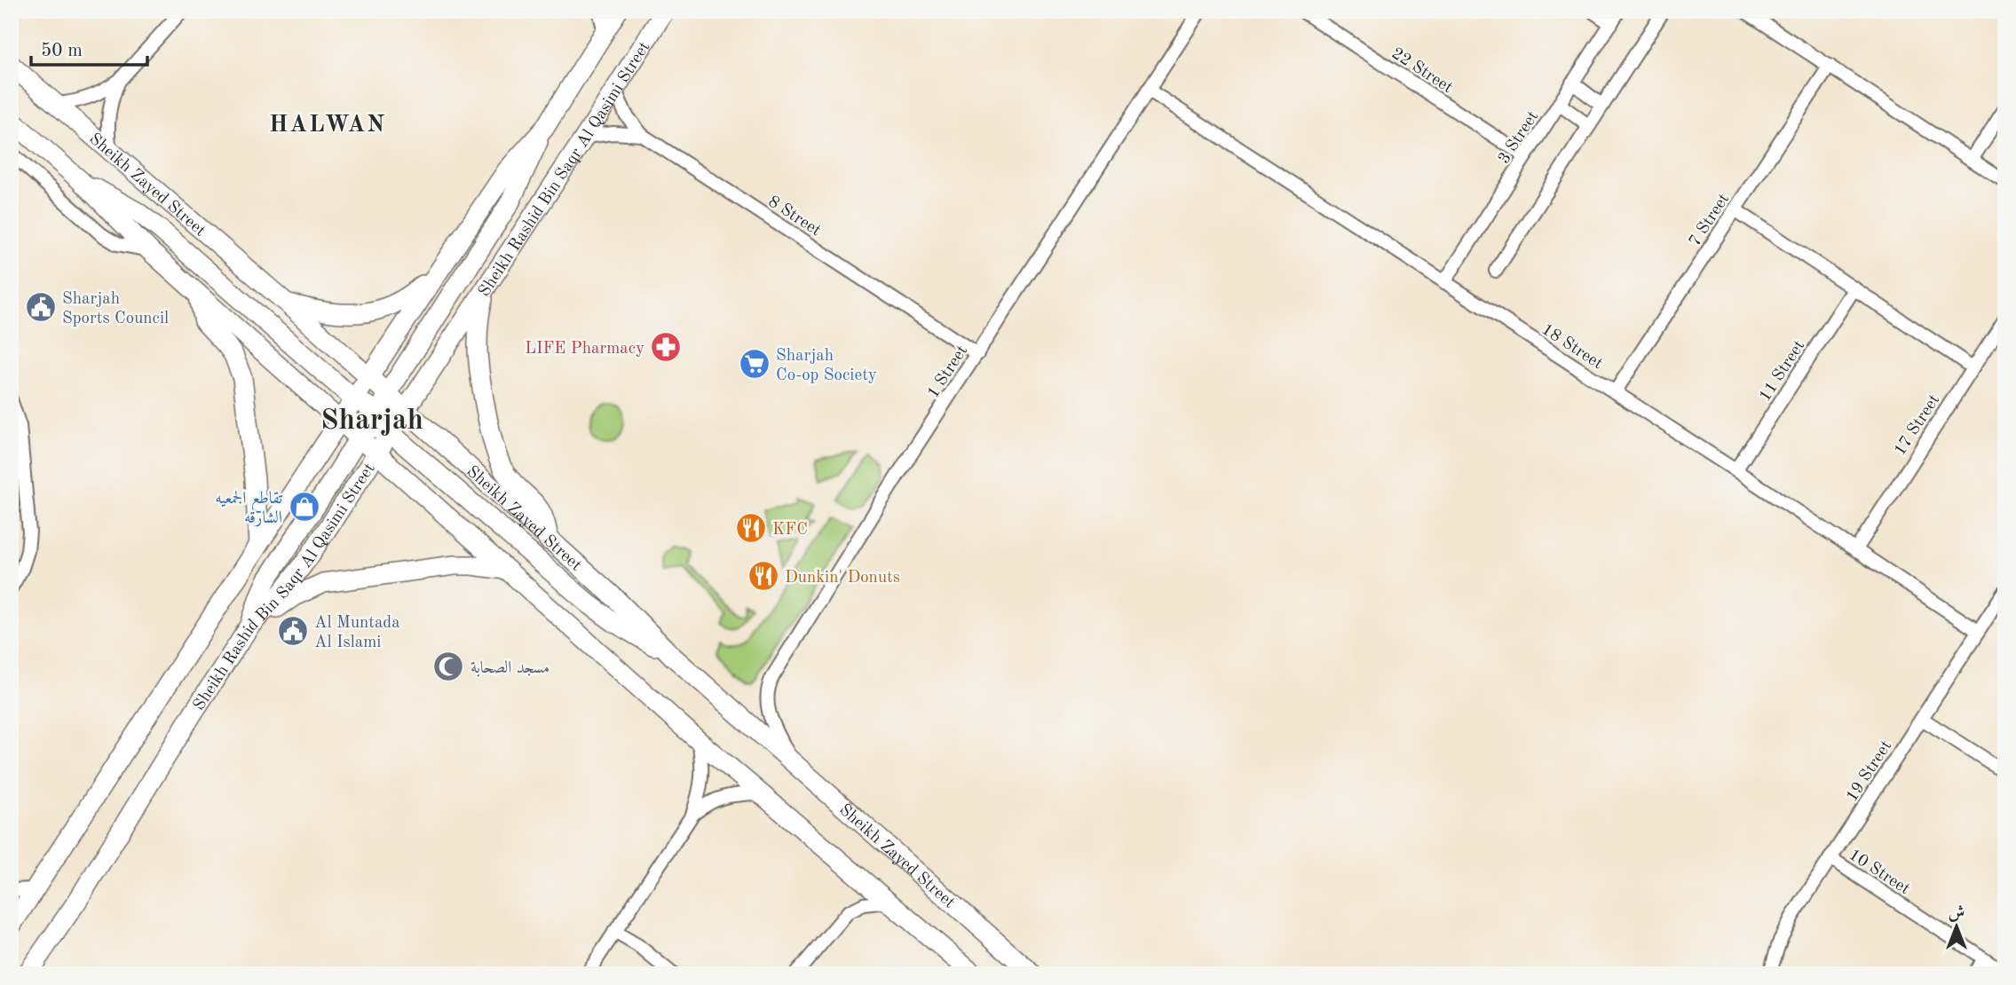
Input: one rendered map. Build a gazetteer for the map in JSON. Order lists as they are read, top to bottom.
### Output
{
  "streets": {
    "main road": ["Sheikh Rashid Bin Saqr Al Qasimi Street", "Sheikh Zayed Street"],
    "street": [
      "22 Street",
      "3 Street",
      "8 Street",
      "7 Street",
      "18 Street",
      "11 Street",
      "1 Street",
      "17 Street",
      "19 Street",
      "10 Street"
    ]
  },
  "crossings": [
    ["22 Street", "3 Street"],
    ["3 Street", "18 Street"],
    ["Sheikh Rashid Bin Saqr Al Qasimi Street", "Sheikh Zayed Street"],
    ["Sheikh Zayed Street", "1 Street"],
    ["8 Street", "1 Street"],
    ["7 Street", "18 Street"],
    ["18 Street", "11 Street"],
    ["18 Street", "1 Street"],
    ["18 Street", "17 Street"],
    ["18 Street", "19 Street"],
    ["19 Street", "10 Street"]
  ],
  "districts": ["HALWAN", "Sharjah"],
  "places": {
    "public building": ["Sharjah Sports Council", "Al Muntada Al Islami"],
    "pharmacy": ["LIFE Pharmacy"],
    "supermarket": ["Sharjah Co-op Society"],
    "shop": ["تقاطع الجمعيه الشارقه"],
    "restaurant": ["KFC", "Dunkin' Donuts"],
    "mosque": ["مسجد الصحابة"]
  },
  "scale_bar": "50 m",
  "north": "top"
}
